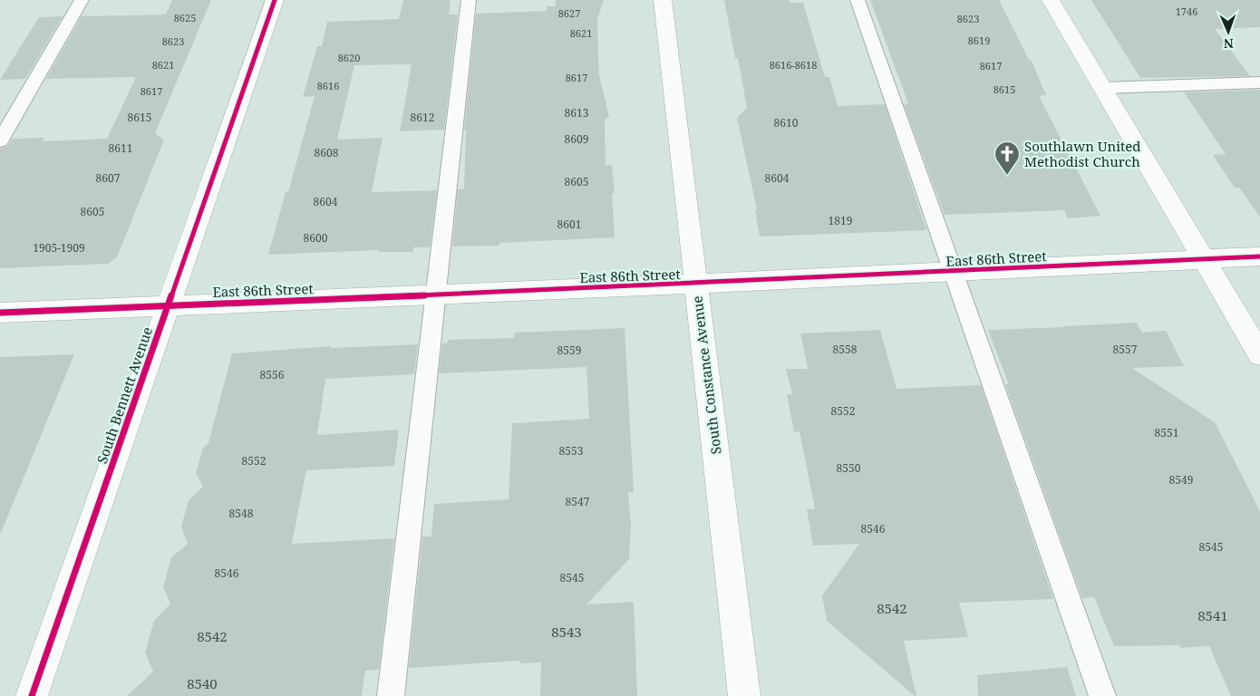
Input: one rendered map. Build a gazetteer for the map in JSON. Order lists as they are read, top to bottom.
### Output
{
  "streets": {
    "street": ["East 86th Street", "South Constance Avenue", "South Bennett Avenue"]
  },
  "crossings": [
    ["East 86th Street", "South Constance Avenue"],
    ["East 86th Street", "South Bennett Avenue"]
  ],
  "places": {
    "church": ["Southlawn United Methodist Church"]
  },
  "house_numbers": [
    "1746",
    "8627",
    "8625",
    "8623",
    "8621",
    "8619",
    "8623",
    "8620",
    "8621",
    "8616-8618",
    "8617",
    "8617",
    "8616",
    "8615",
    "8617",
    "8613",
    "8615",
    "8612",
    "8610",
    "8609",
    "8611",
    "8608",
    "8607",
    "8604",
    "8605",
    "8604",
    "8605",
    "1819",
    "8601",
    "8600",
    "1905-1909",
    "8558",
    "8557",
    "8559",
    "8556",
    "8552",
    "8551",
    "8553",
    "8552",
    "8550",
    "8549",
    "8547",
    "8548",
    "8546",
    "8545",
    "8546",
    "8545",
    "8542",
    "8541",
    "8543",
    "8542",
    "8540"
  ],
  "north": "bottom"
}
